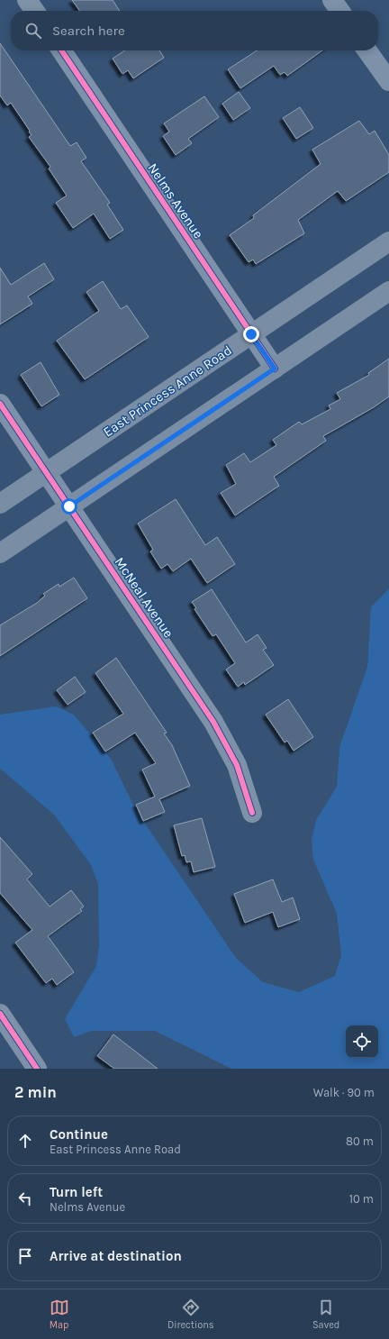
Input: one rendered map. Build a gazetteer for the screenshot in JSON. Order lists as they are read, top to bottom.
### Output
{
  "streets": {
    "main road": ["East Princess Anne Road"],
    "street": ["Nelms Avenue", "McNeal Avenue"]
  },
  "crossings": [
    ["Nelms Avenue", "East Princess Anne Road"],
    ["East Princess Anne Road", "McNeal Avenue"]
  ],
  "page": {
    "search": "Search here",
    "heading": ["2 min", "Walk · 90 m"],
    "list": [
      ["Continue", "East Princess Anne Road", "80 m"],
      ["Turn left", "Nelms Avenue", "10 m"],
      "Arrive at destination"
    ],
    "nav": ["Map", "Directions", "Saved"]
  }
}
